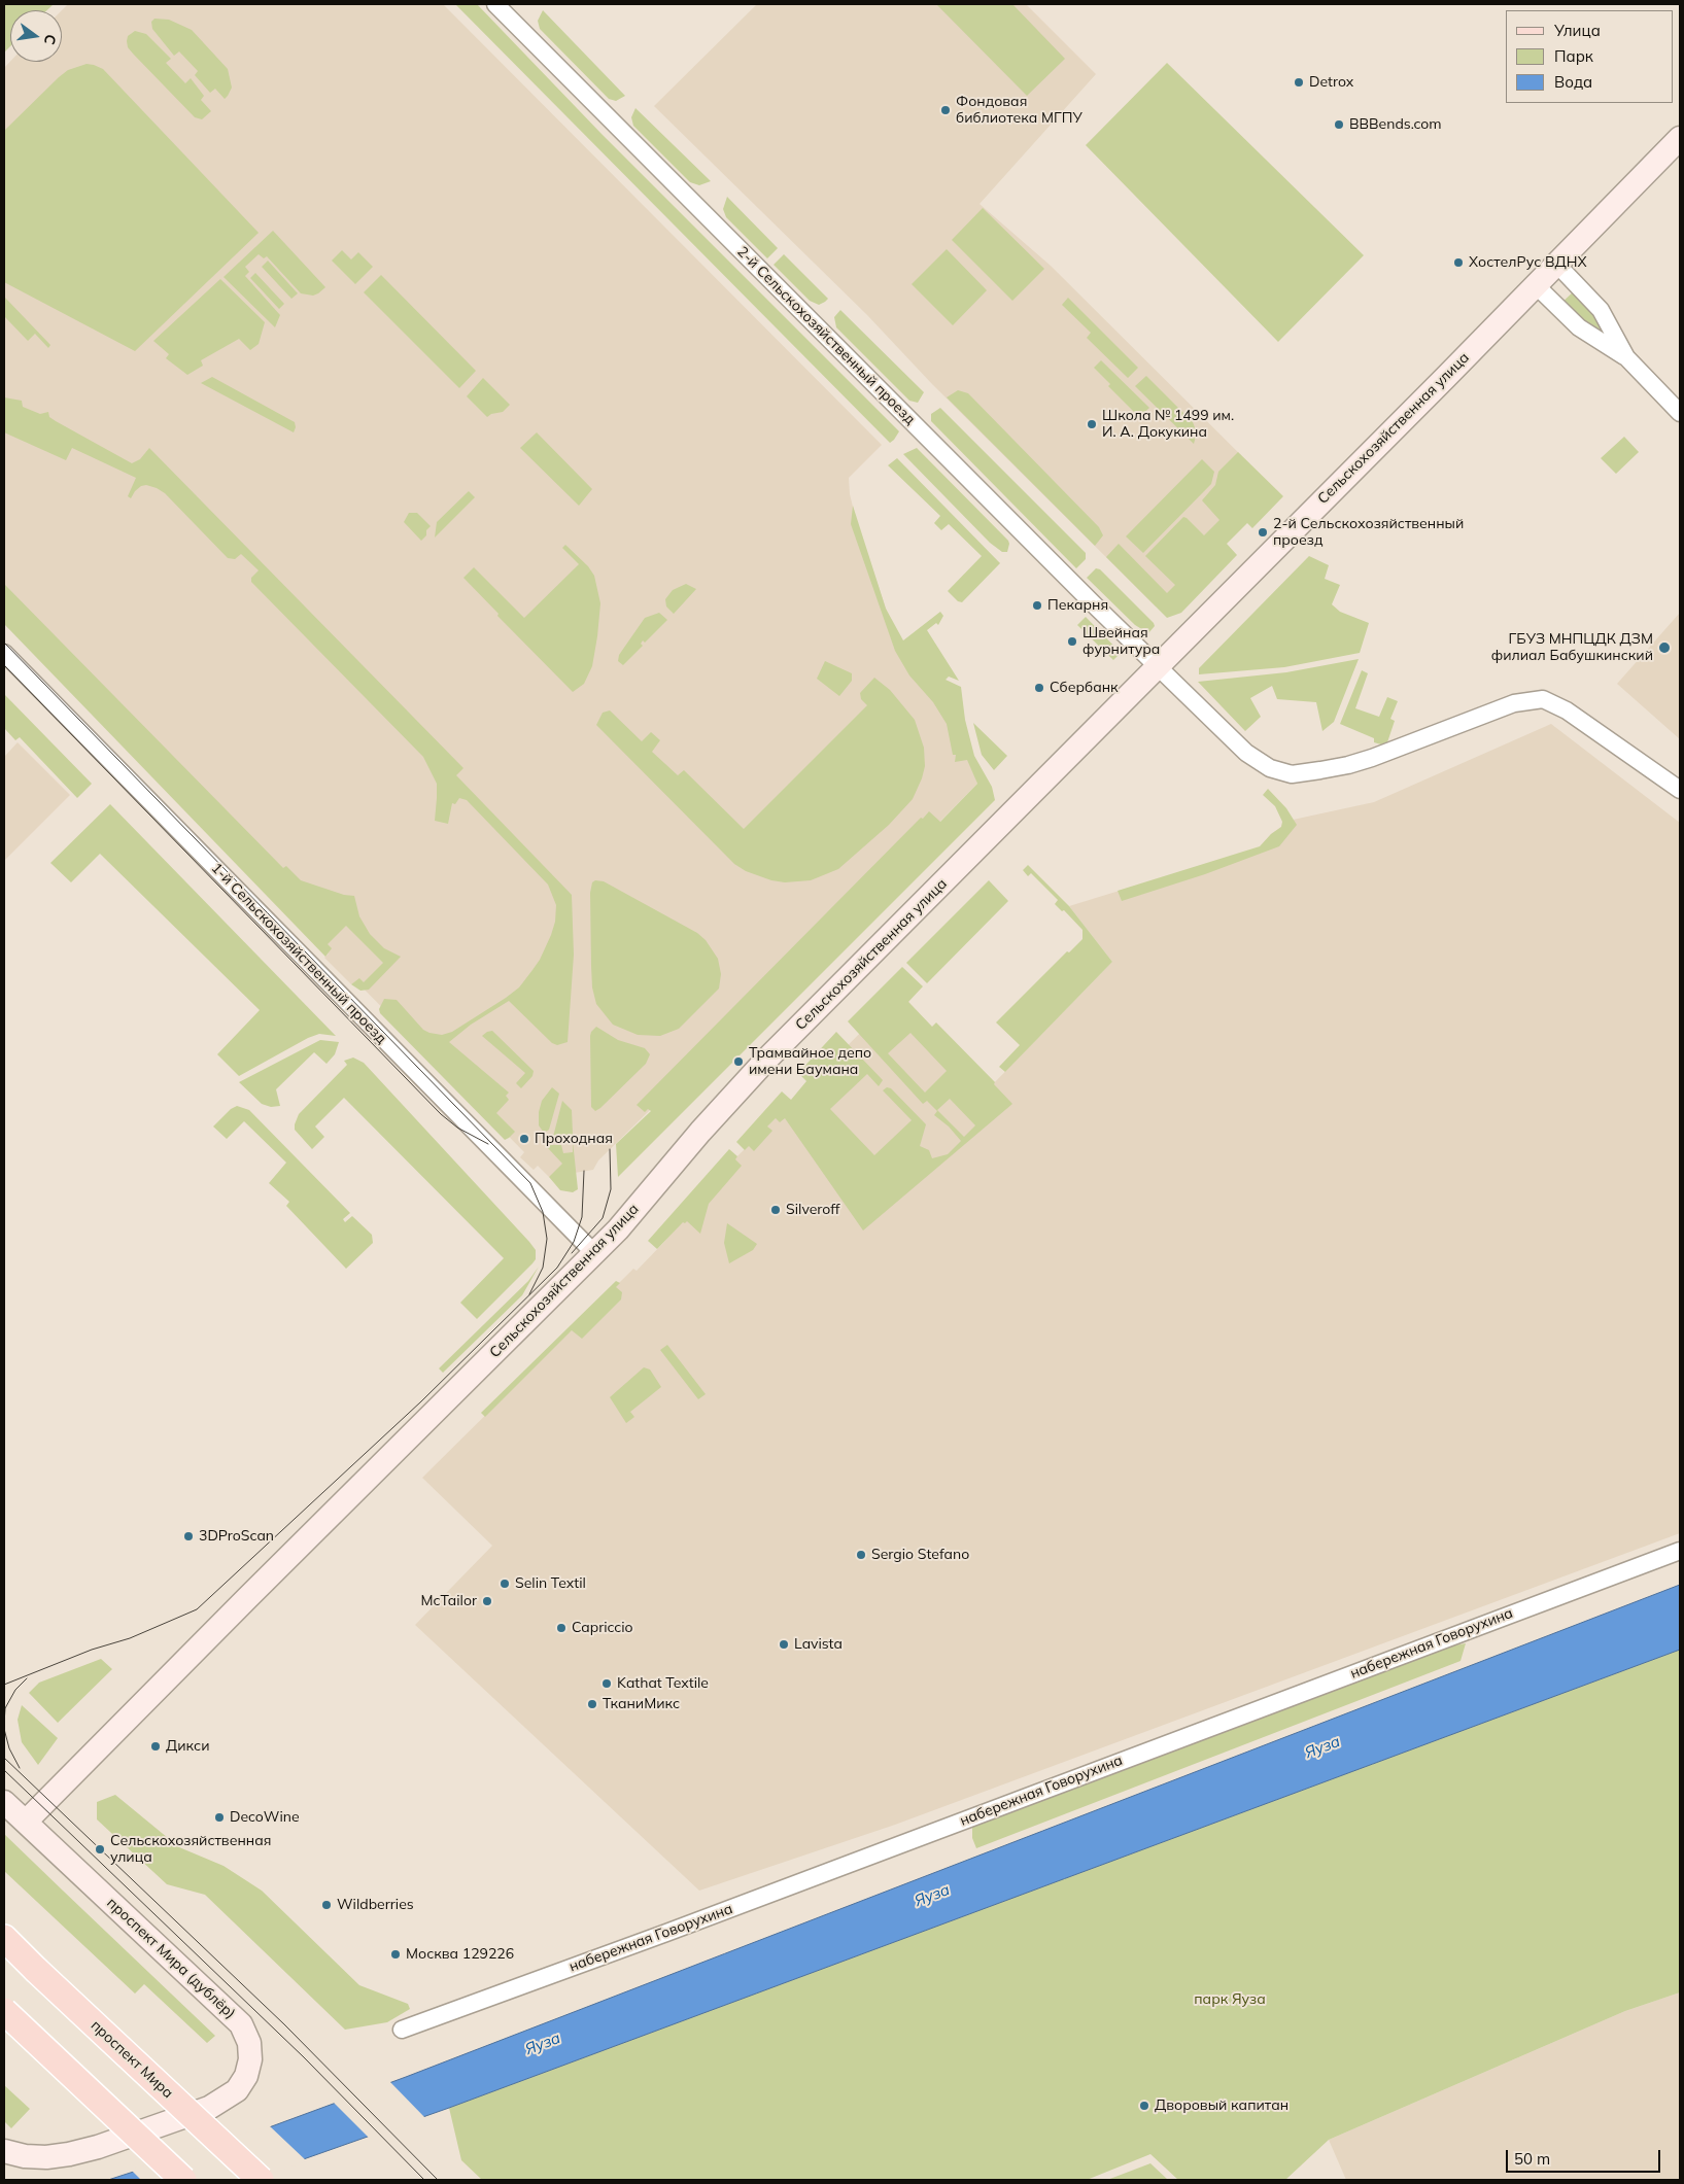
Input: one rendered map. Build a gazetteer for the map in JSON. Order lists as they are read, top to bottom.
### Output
{
  "streets": {
    "main road": ["Сельскохозяйственная улица", "проспект Мира (дублёр)", "проспект Мира"],
    "street": ["2-й Сельскохозяйственный проезд", "1-й Сельскохозяйственный проезд", "набережная Говорухина"]
  },
  "crossings": [
    ["2-й Сельскохозяйственный проезд", "Сельскохозяйственная улица"],
    ["Сельскохозяйственная улица", "1-й Сельскохозяйственный проезд"],
    ["Сельскохозяйственная улица", "проспект Мира (дублёр)"]
  ],
  "water": ["Яуза"],
  "parks": ["парк Яуза"],
  "places": [
    "Detrox",
    "Фондовая библиотека МГПУ",
    "BBBends.com",
    "ХостелРус ВДНХ",
    "Школа № 1499 им. И. А. Докукина",
    "2-й Сельскохозяйственный проезд",
    "Пекарня",
    "Швейная фурнитура",
    "ГБУЗ МНПЦДК ДЗМ филиал Бабушкинский",
    "Сбербанк",
    "Трамвайное депо имени Баумана",
    "Проходная",
    "Silveroff",
    "3DProScan",
    "Sergio Stefano",
    "Selin Textil",
    "McTailor",
    "Capriccio",
    "Lavista",
    "Kathat Textile",
    "ТканиМикс",
    "Дикси",
    "DecoWine",
    "Сельскохозяйственная улица",
    "Wildberries",
    "Москва 129226",
    "Дворовый капитан"
  ],
  "legend": ["Улица", "Парк", "Вода"],
  "scale_bar": "50 m",
  "north": "right"
}
